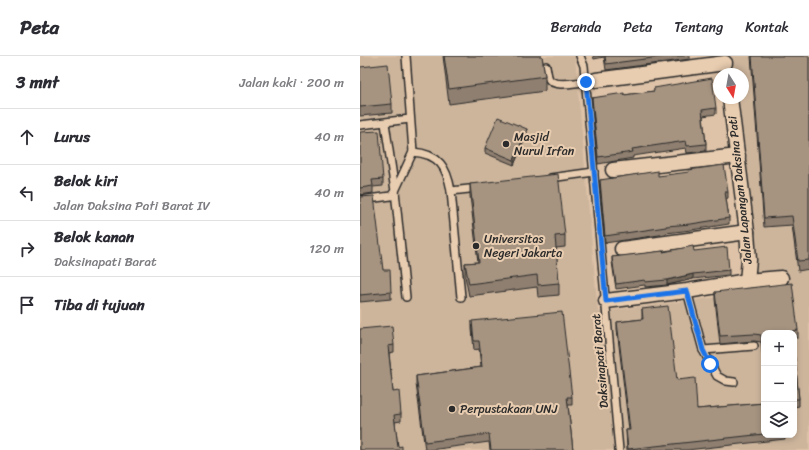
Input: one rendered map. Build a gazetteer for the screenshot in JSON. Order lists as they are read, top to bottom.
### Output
{
  "streets": {
    "street": ["Jalan Lapangan Daksina Pati"],
    "lane": ["Daksinapati Barat"]
  },
  "places": ["Masjid Nurul Irfan", "Universitas Negeri Jakarta", "Perpustakaan UNJ"],
  "north": "bottom",
  "page": {
    "header": "Peta",
    "nav": [
      "Beranda",
      "Peta",
      "Tentang",
      "Kontak"
    ],
    "heading": ["3 mnt", "Jalan kaki · 200 m"],
    "list": [
      ["Lurus", "40 m"],
      ["Belok kiri", "Jalan Daksina Pati Barat IV", "40 m"],
      ["Belok kanan", "Daksinapati Barat", "120 m"],
      "Tiba di tujuan"
    ],
    "map_buttons": ["+", "−"]
  }
}
